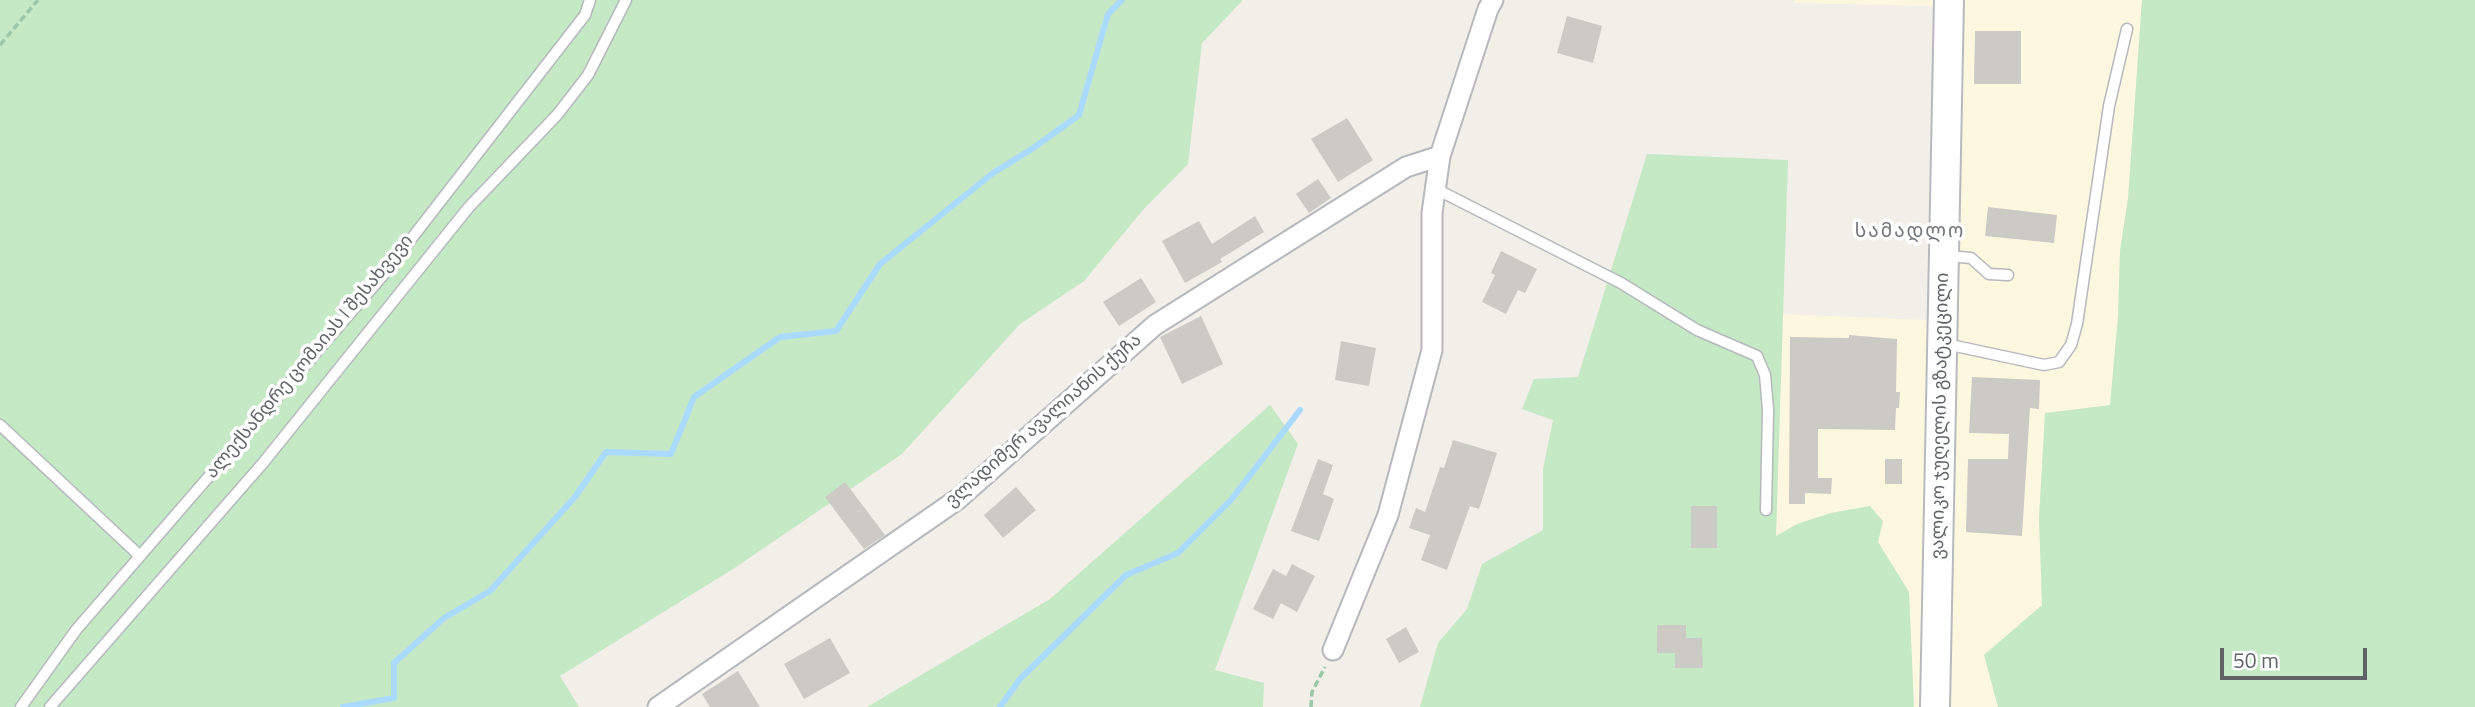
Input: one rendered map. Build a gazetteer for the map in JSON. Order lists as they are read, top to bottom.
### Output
{
  "streets": {
    "main road": ["ვალიკო ჯუღელის გზატკეცილი"],
    "street": ["ვლადიმერ ავალიანის ქუჩა"],
    "lane": ["ალექსანდრე ცომაიას I შესახვევი"]
  },
  "districts": ["სამადლო"],
  "scale_bar": "50 m"
}
